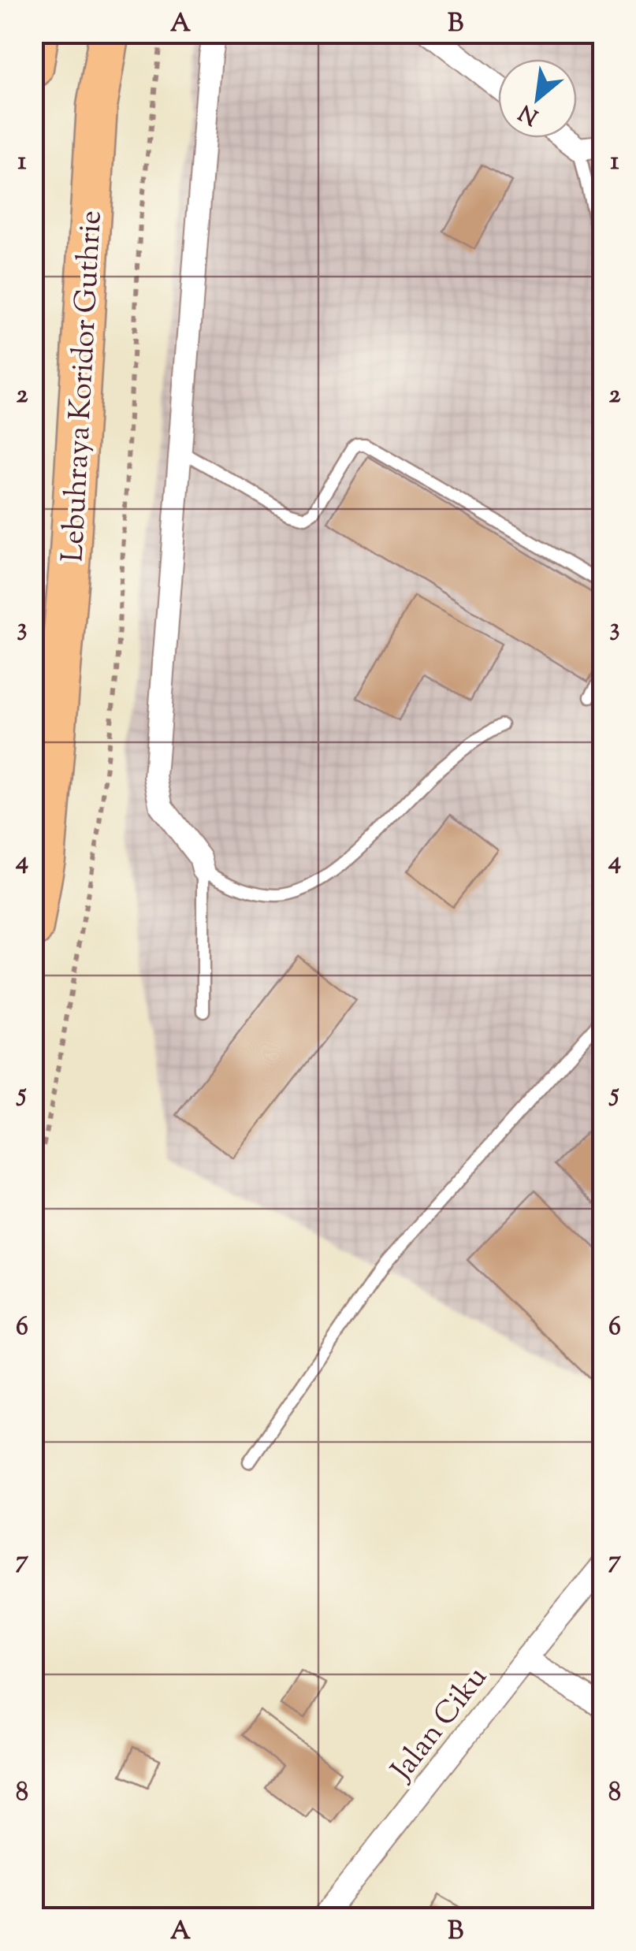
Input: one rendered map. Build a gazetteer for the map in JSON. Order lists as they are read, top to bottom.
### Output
{
  "streets": {
    "highway": ["Lebuhraya Koridor Guthrie"],
    "street": ["Jalan Ciku"]
  },
  "north": "bottom left",
  "grid": {
    "columns": ["A", "B"],
    "rows": [
      "1",
      "2",
      "3",
      "4",
      "5",
      "6",
      "7",
      "8"
    ]
  }
}
